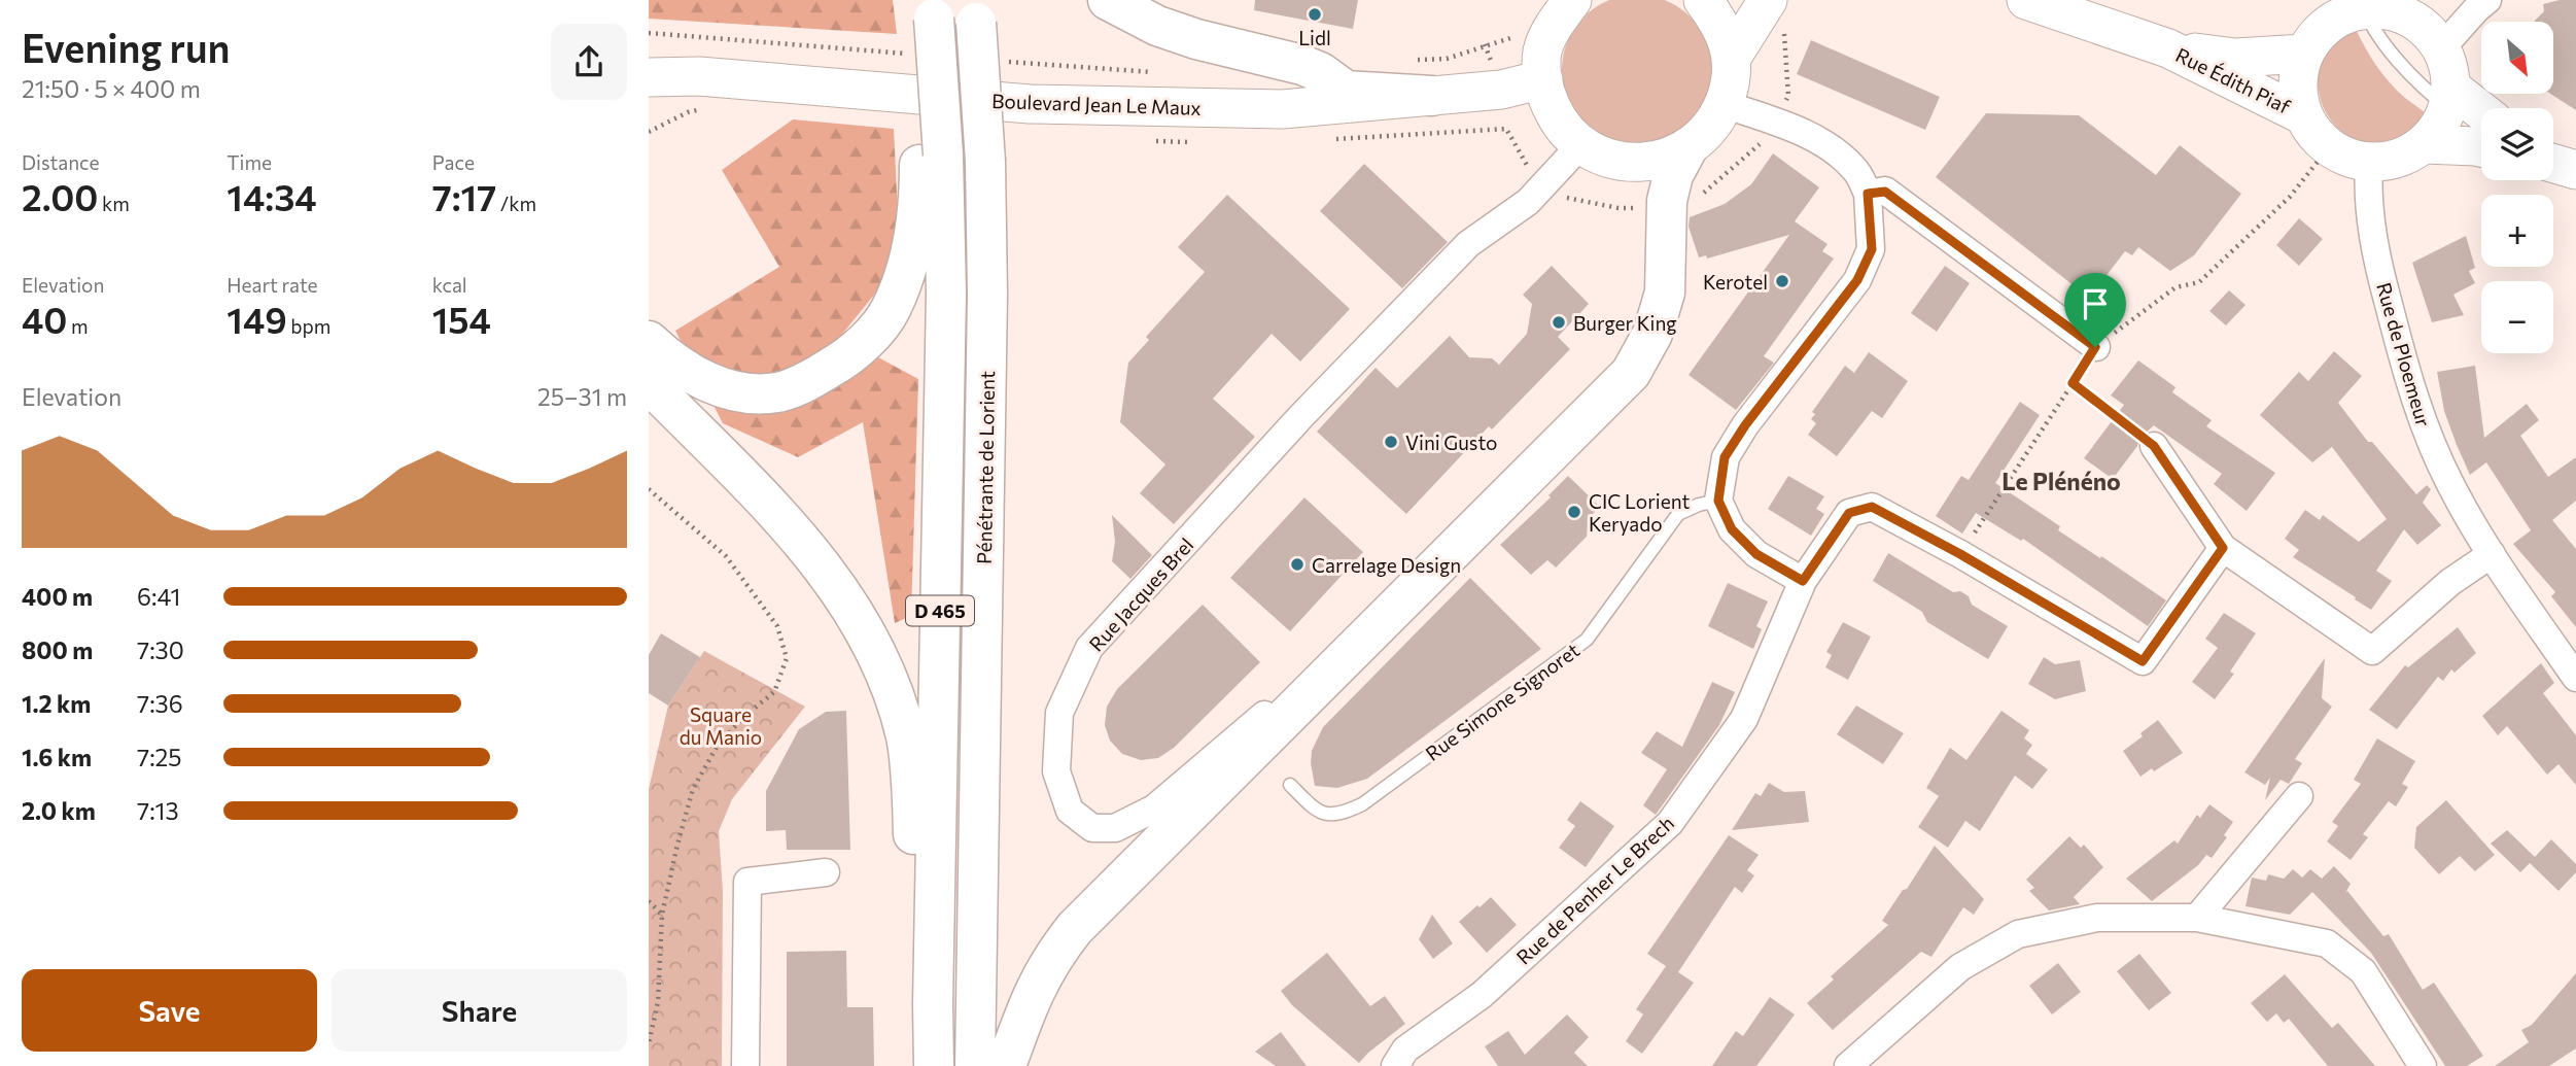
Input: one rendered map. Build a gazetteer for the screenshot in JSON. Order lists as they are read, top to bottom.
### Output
{
  "streets": {
    "highway": ["Pénétrante de Lorient", "D 465"],
    "main road": ["Rue Édith Piaf", "Boulevard Jean Le Maux"],
    "street": ["Rue de Ploemeur", "Rue Jacques Brel", "Rue de Penher Le Brech"],
    "lane": ["Rue Simone Signoret"]
  },
  "districts": ["Le Plénéno"],
  "parks": ["Square du Manio"],
  "places": [
    "Lidl",
    "Kerotel",
    "Burger King",
    "Vini Gusto",
    "CIC Lorient Keryado",
    "Carrelage Design"
  ],
  "north": "bottom right",
  "page": {
    "heading": ["Evening run", "21:50 · 5 × 400 m"],
    "map_buttons": ["+", "−"],
    "stats": [
      ["Distance", "2.00 km"],
      ["Time", "14:34"],
      ["Pace", "7:17 /km"],
      ["Elevation", "40 m"],
      ["Heart rate", "149 bpm"],
      ["kcal", "154"]
    ],
    "chart": ["Elevation", "25–31 m"],
    "list": [
      {
        "name": "400 m",
        "note": "6:41"
      },
      {
        "name": "800 m",
        "note": "7:30"
      },
      {
        "name": "1.2 km",
        "note": "7:36"
      },
      {
        "name": "1.6 km",
        "note": "7:25"
      },
      {
        "name": "2.0 km",
        "note": "7:13"
      }
    ],
    "buttons": ["Save", "Share"]
  }
}
